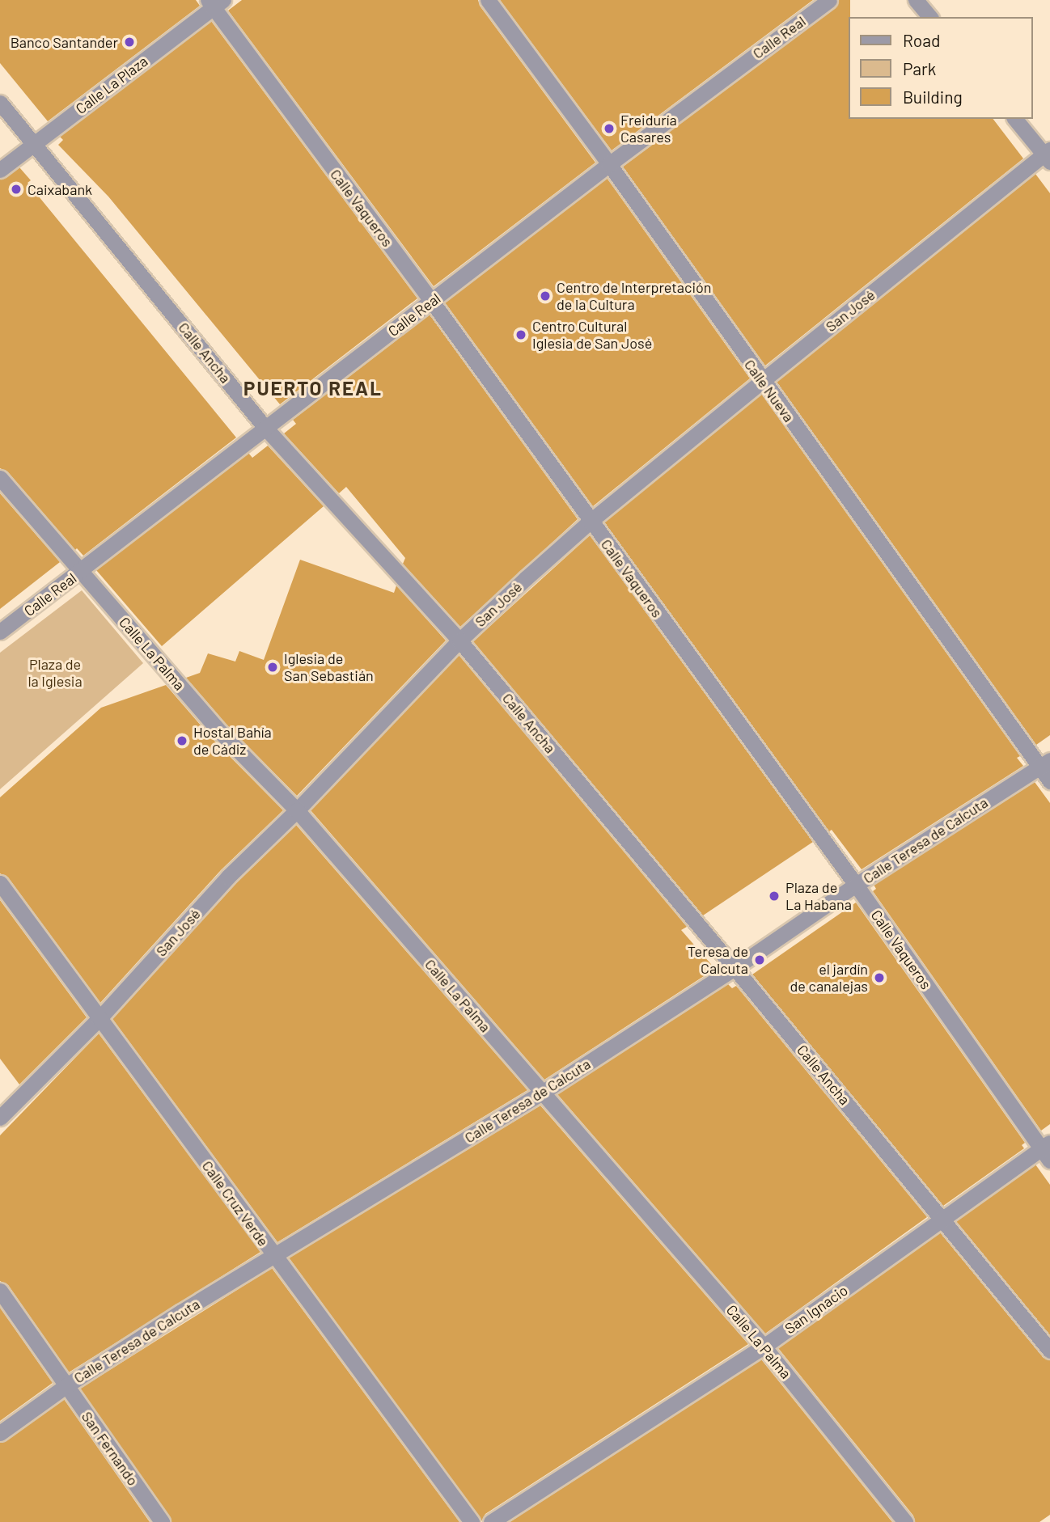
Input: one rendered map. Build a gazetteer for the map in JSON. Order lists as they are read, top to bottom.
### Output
{
  "streets": {
    "street": [
      "Calle Real",
      "Calle La Plaza",
      "Calle Vaqueros",
      "San José",
      "Calle Ancha",
      "Calle Nueva",
      "Calle La Palma",
      "Calle Teresa de Calcuta",
      "Calle Cruz Verde",
      "San Ignacio",
      "San Fernando"
    ]
  },
  "crossings": [
    ["Calle Real", "Calle Vaqueros"],
    ["Calle Real", "Calle Ancha"],
    ["Calle Real", "Calle Nueva"],
    ["Calle Real", "Calle La Palma"],
    ["Calle La Plaza", "Calle Vaqueros"],
    ["Calle La Plaza", "Calle Ancha"],
    ["Calle Vaqueros", "San José"],
    ["Calle Vaqueros", "Calle Teresa de Calcuta"],
    ["Calle Vaqueros", "San Ignacio"],
    ["San José", "Calle Ancha"],
    ["San José", "Calle Nueva"],
    ["San José", "Calle La Palma"],
    ["San José", "Calle Cruz Verde"],
    ["Calle Ancha", "Calle Teresa de Calcuta"],
    ["Calle Ancha", "San Ignacio"],
    ["Calle Nueva", "Calle Teresa de Calcuta"],
    ["Calle La Palma", "Calle Teresa de Calcuta"],
    ["Calle La Palma", "San Ignacio"],
    ["Calle Teresa de Calcuta", "Calle Cruz Verde"],
    ["Calle Teresa de Calcuta", "San Fernando"]
  ],
  "districts": ["PUERTO REAL"],
  "parks": ["Plaza de la Iglesia"],
  "places": [
    "Banco Santander",
    "Freiduría Casares",
    "Caixabank",
    "Centro de Interpretación de la Cultura",
    "Centro Cultural Iglesia de San José",
    "Iglesia de San Sebastián",
    "Hostal Bahía de Cádiz",
    "Plaza de La Habana",
    "Teresa de Calcuta",
    "el jardín de canalejas"
  ],
  "legend": ["Road", "Park", "Building"]
}
